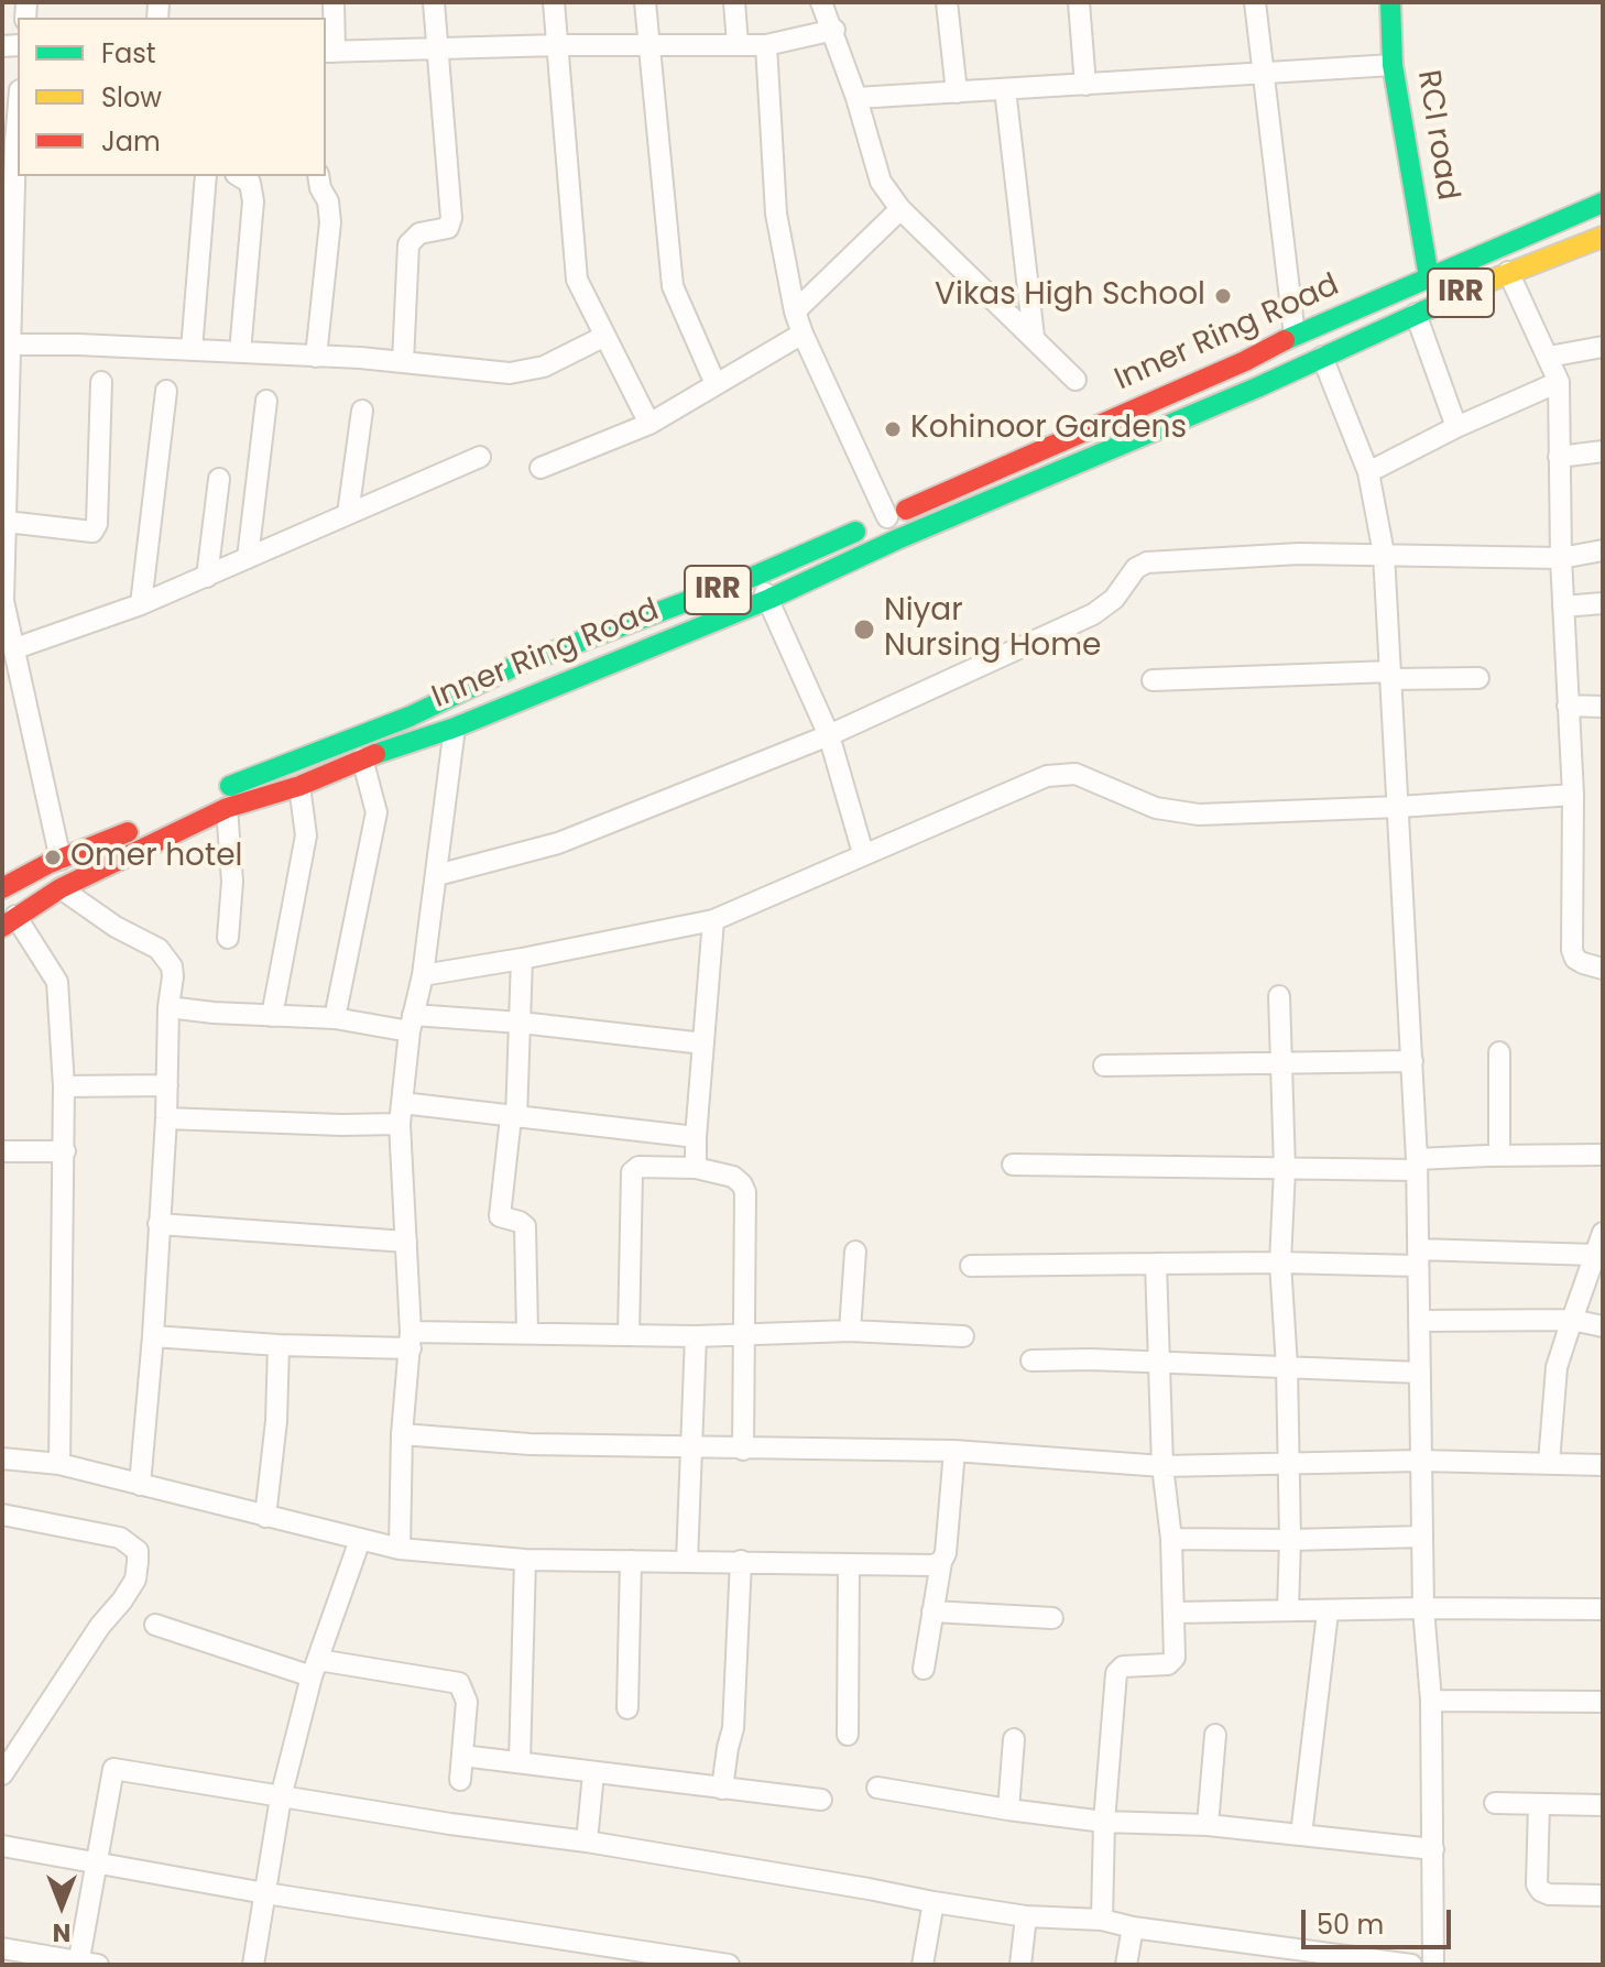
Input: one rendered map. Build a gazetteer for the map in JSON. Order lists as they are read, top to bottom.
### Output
{
  "streets": {
    "main road": ["RCI road", "IRR", "Inner Ring Road"]
  },
  "crossings": [
    ["RCI road", "Inner Ring Road"]
  ],
  "places": [
    "Vikas High School",
    "Kohinoor Gardens",
    "Niyar Nursing Home",
    "Omer hotel"
  ],
  "legend": ["Fast", "Slow", "Jam"],
  "scale_bar": "50 m",
  "north": "bottom"
}
